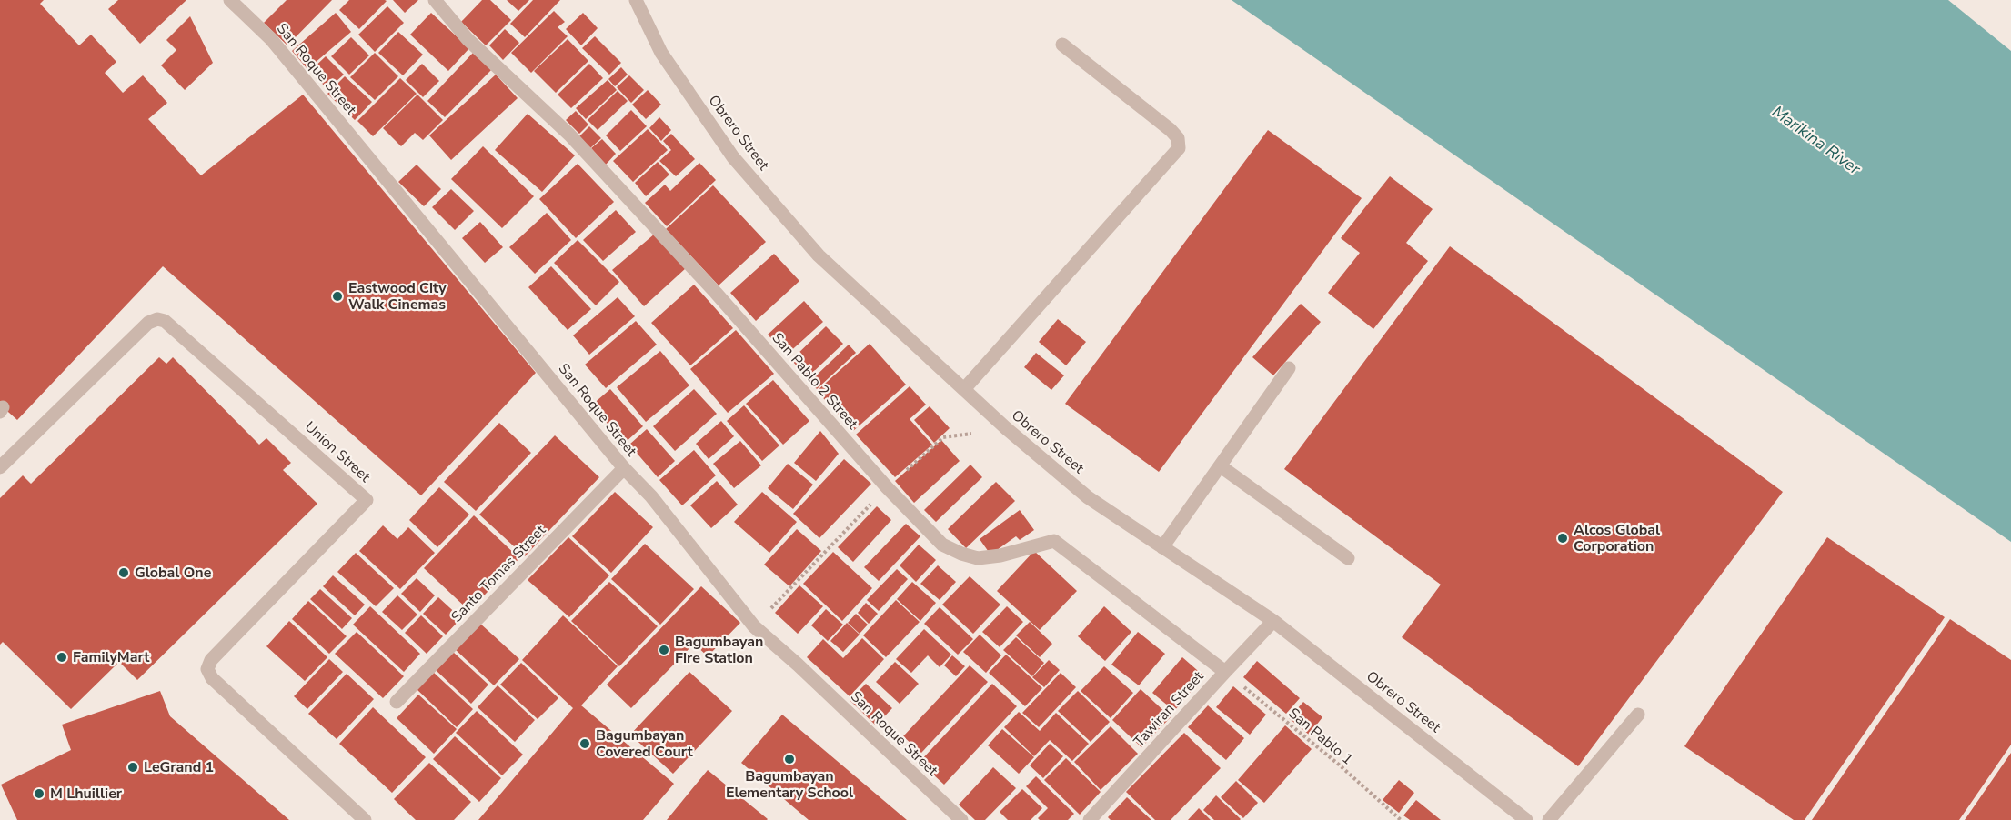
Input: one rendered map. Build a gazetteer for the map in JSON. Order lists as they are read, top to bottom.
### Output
{
  "streets": {
    "street": [
      "San Roque Street",
      "Obrero Street",
      "San Pablo 2 Street",
      "Union Street",
      "Santo Tomas Street",
      "Tawiran Street"
    ],
    "path": ["San Pablo 1"]
  },
  "crossings": [
    ["San Roque Street", "Santo Tomas Street"],
    ["Obrero Street", "Tawiran Street"],
    ["San Pablo 2 Street", "Tawiran Street"],
    ["San Pablo 2 Street", "San Pablo 1"],
    ["Tawiran Street", "San Pablo 1"]
  ],
  "water": ["Marikina River"],
  "places": [
    "Eastwood City Walk Cinemas",
    "Alcos Global Corporation",
    "Global One",
    "Bagumbayan Fire Station",
    "FamilyMart",
    "Bagumbayan Covered Court",
    "Bagumbayan Elementary School",
    "LeGrand 1",
    "M Lhuillier"
  ]
}
